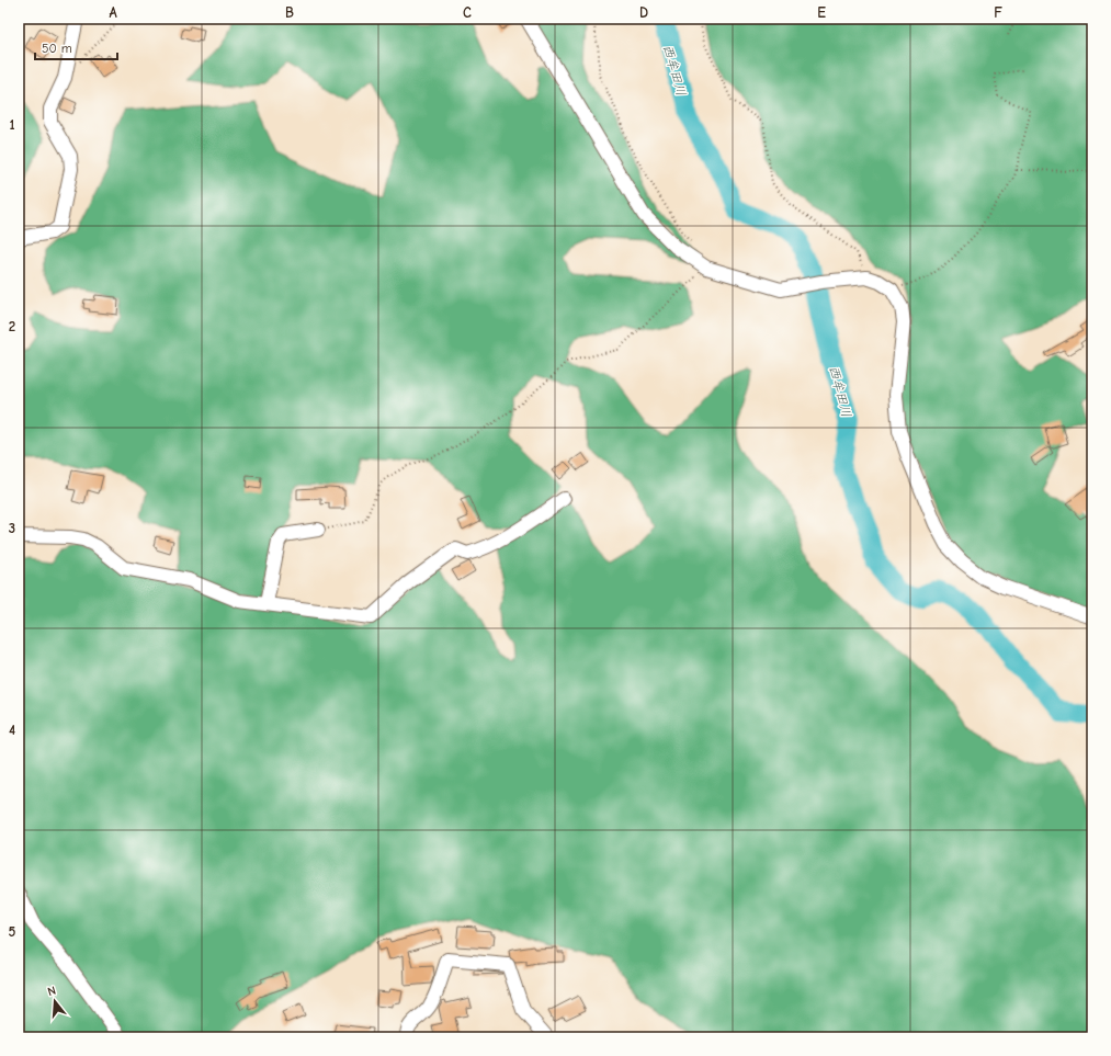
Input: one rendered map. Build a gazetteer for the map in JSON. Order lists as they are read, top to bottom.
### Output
{
  "water": ["西牟田川"],
  "scale_bar": "50 m",
  "north": "top",
  "grid": {
    "columns": [
      "A",
      "B",
      "C",
      "D",
      "E",
      "F"
    ],
    "rows": [
      "1",
      "2",
      "3",
      "4",
      "5"
    ]
  }
}
